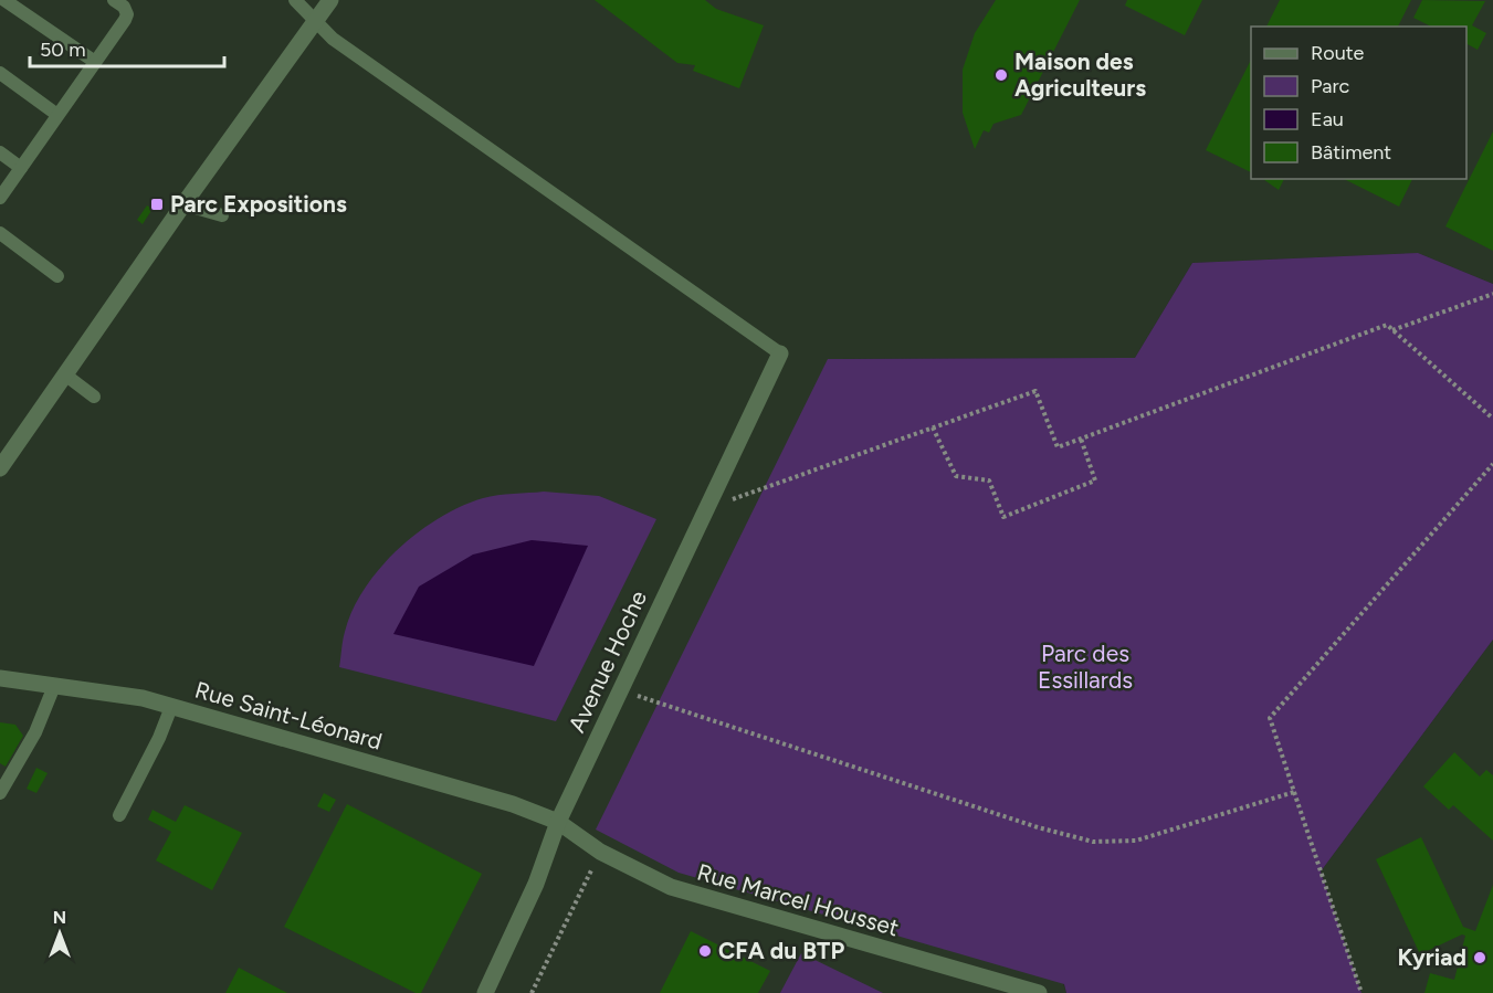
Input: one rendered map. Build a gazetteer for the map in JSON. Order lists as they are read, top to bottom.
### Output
{
  "streets": {
    "street": ["Avenue Hoche", "Rue Saint-Léonard", "Rue Marcel Housset"]
  },
  "crossings": [
    ["Avenue Hoche", "Rue Saint-Léonard"],
    ["Avenue Hoche", "Rue Marcel Housset"],
    ["Rue Saint-Léonard", "Rue Marcel Housset"]
  ],
  "parks": ["Parc des Essillards"],
  "places": {
    "other": ["Maison des Agriculteurs", "CFA du BTP", "Kyriad"],
    "transit": ["Parc Expositions"]
  },
  "legend": [
    "Route",
    "Parc",
    "Eau",
    "Bâtiment"
  ],
  "scale_bar": "50 m",
  "north": "top"
}
